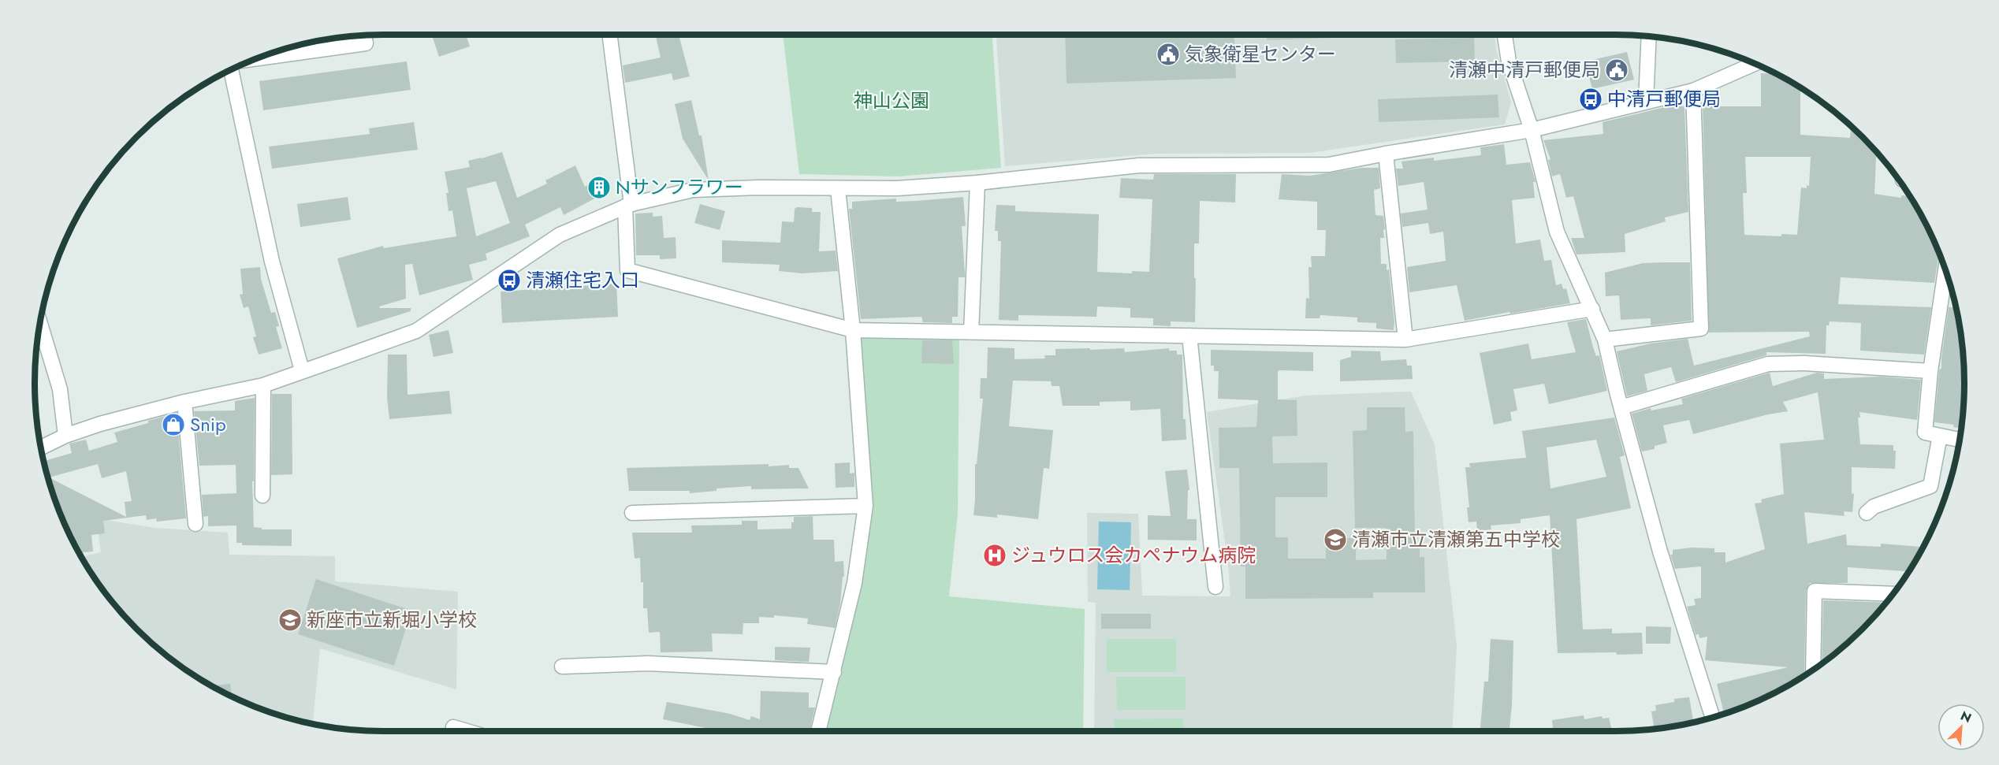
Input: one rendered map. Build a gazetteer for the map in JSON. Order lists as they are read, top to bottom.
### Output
{
  "parks": ["神山公園"],
  "places": {
    "public building": ["気象衛星センター", "清瀬中清戸郵便局"],
    "bus stop": ["中清戸郵便局", "清瀬住宅入口"],
    "building": ["Nサンフラワー"],
    "shop": ["Snip"],
    "school or university": ["清瀬市立清瀬第五中学校", "新座市立新堀小学校"],
    "hospital": ["ジュウロス会カペナウム病院"]
  },
  "north": "top right"
}
